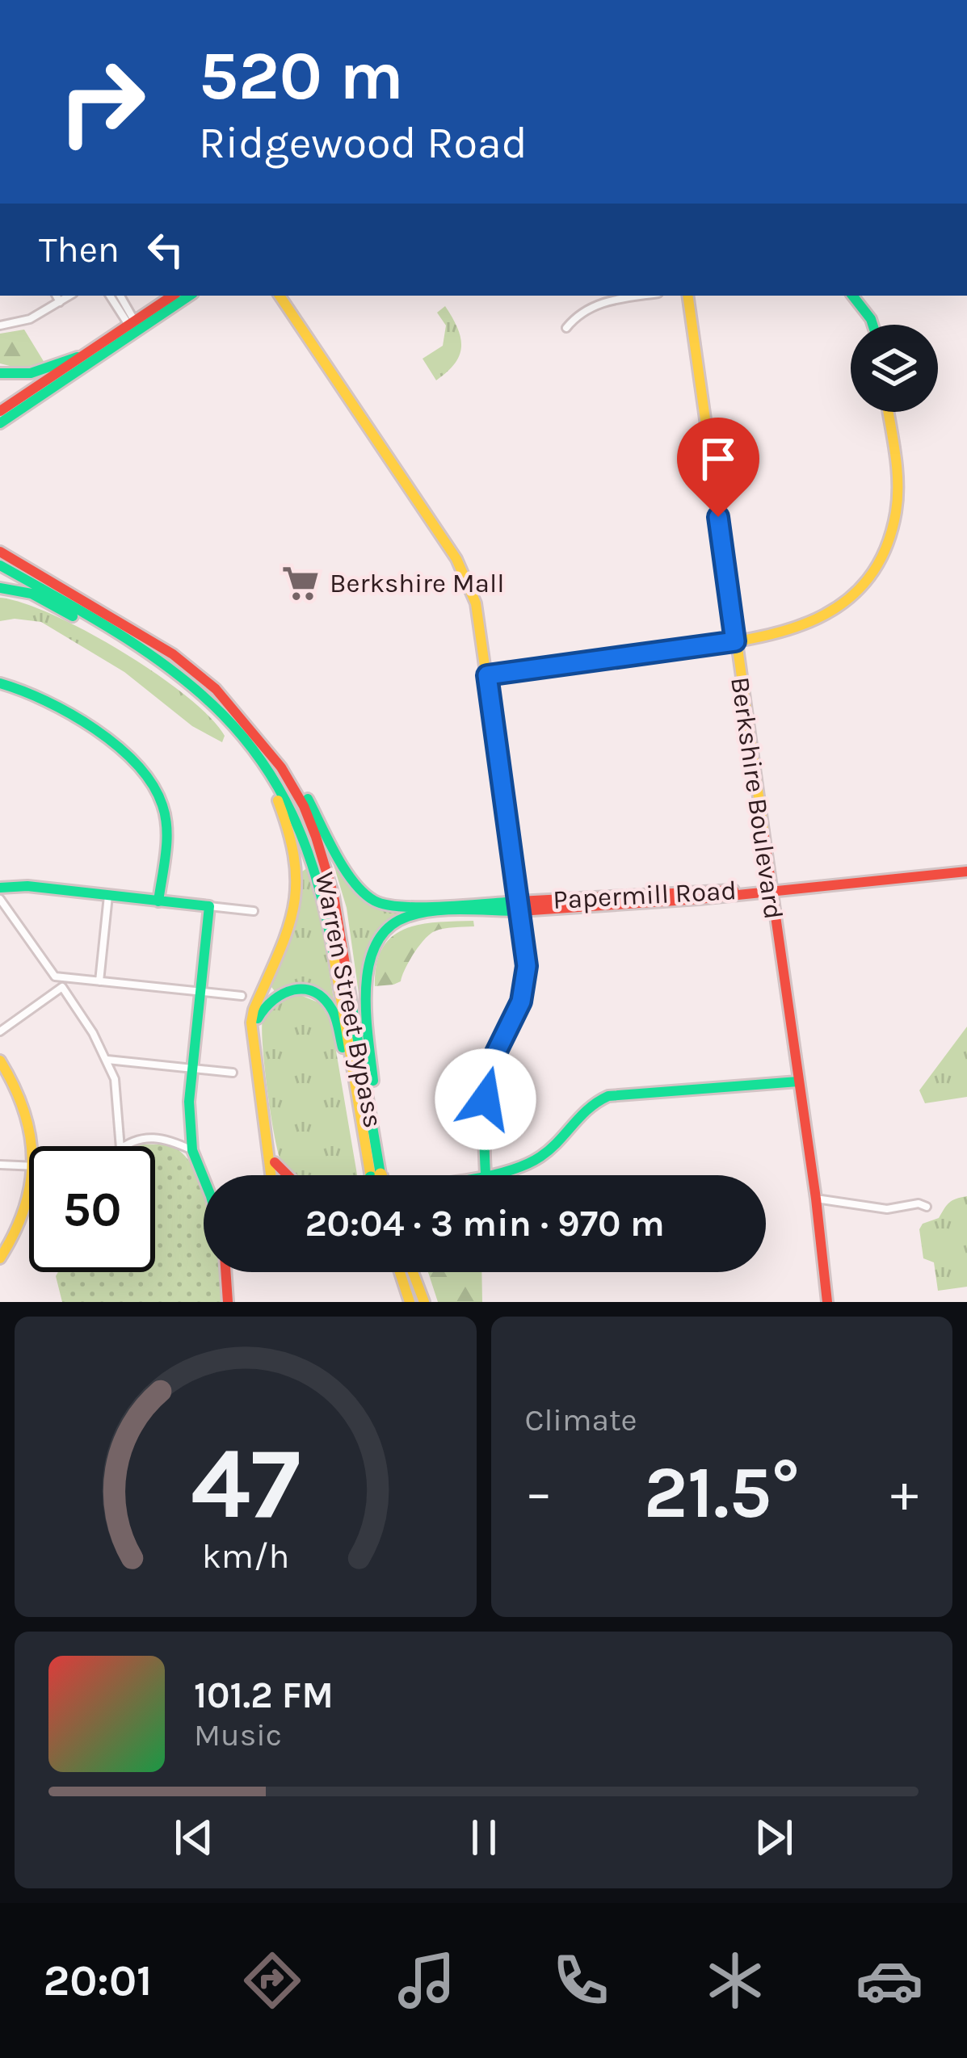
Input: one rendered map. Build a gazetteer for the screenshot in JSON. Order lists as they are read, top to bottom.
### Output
{
  "streets": {
    "main road": ["Berkshire Boulevard", "Papermill Road", "Warren Street Bypass"]
  },
  "crossings": [
    ["Berkshire Boulevard", "Papermill Road"]
  ],
  "places": {
    "supermarket": ["Berkshire Mall"]
  },
  "page": {
    "turn": ["520 m", "Ridgewood Road"],
    "then": "Then",
    "limit": "50",
    "trip": "20:04 · 3 min · 970 m",
    "tile": "Climate",
    "heat": ["−", "21.5°", "+"],
    "song": ["101.2 FM", "Music"],
    "tabs": "20:01",
    "gauge": ["47", "km/h"]
  }
}
